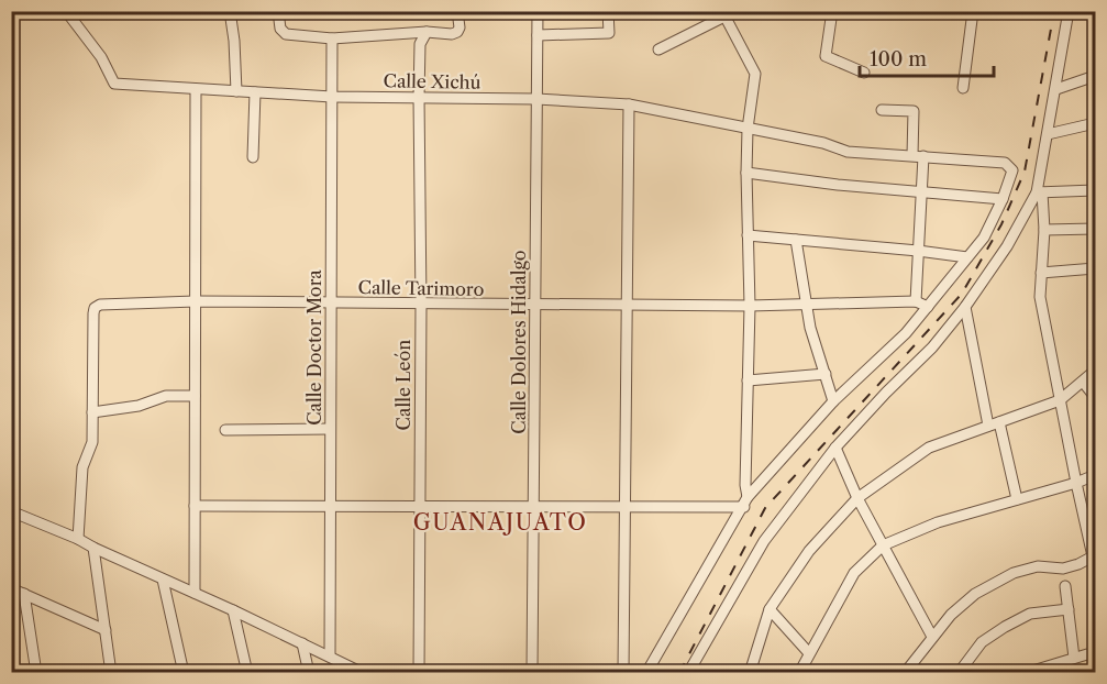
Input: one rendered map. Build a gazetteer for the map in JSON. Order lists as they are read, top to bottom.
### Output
{
  "streets": {
    "street": [
      "Calle Xichú",
      "Calle Tarimoro",
      "Calle Dolores Hidalgo",
      "Calle Doctor Mora",
      "Calle León"
    ]
  },
  "crossings": [
    ["Calle Xichú", "Calle Dolores Hidalgo"],
    ["Calle Xichú", "Calle Doctor Mora"],
    ["Calle Xichú", "Calle León"],
    ["Calle Tarimoro", "Calle Dolores Hidalgo"],
    ["Calle Tarimoro", "Calle Doctor Mora"],
    ["Calle Tarimoro", "Calle León"]
  ],
  "districts": ["GUANAJUATO"],
  "scale_bar": "100 m"
}
